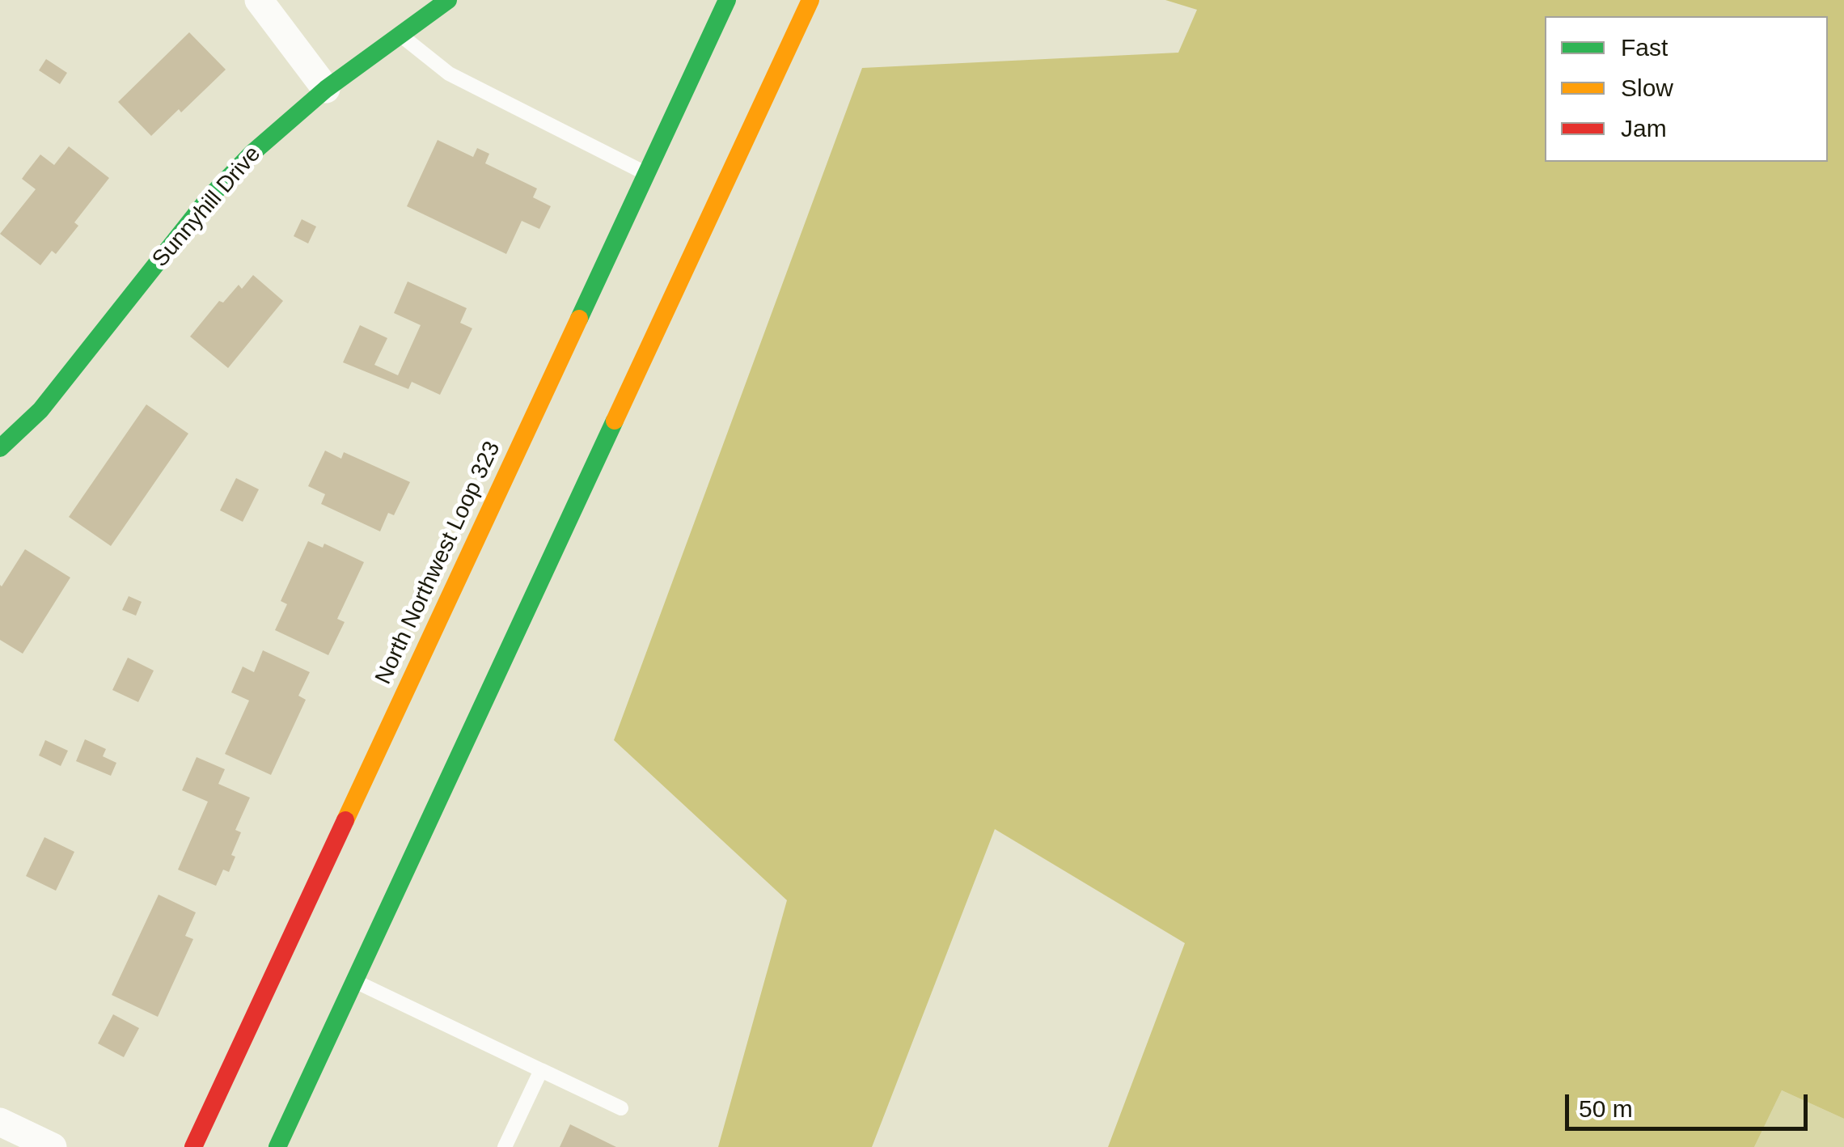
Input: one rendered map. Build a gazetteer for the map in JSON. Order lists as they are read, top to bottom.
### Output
{
  "streets": {
    "main road": ["Sunnyhill Drive", "North Northwest Loop 323"]
  },
  "legend": ["Fast", "Slow", "Jam"],
  "scale_bar": "50 m"
}
